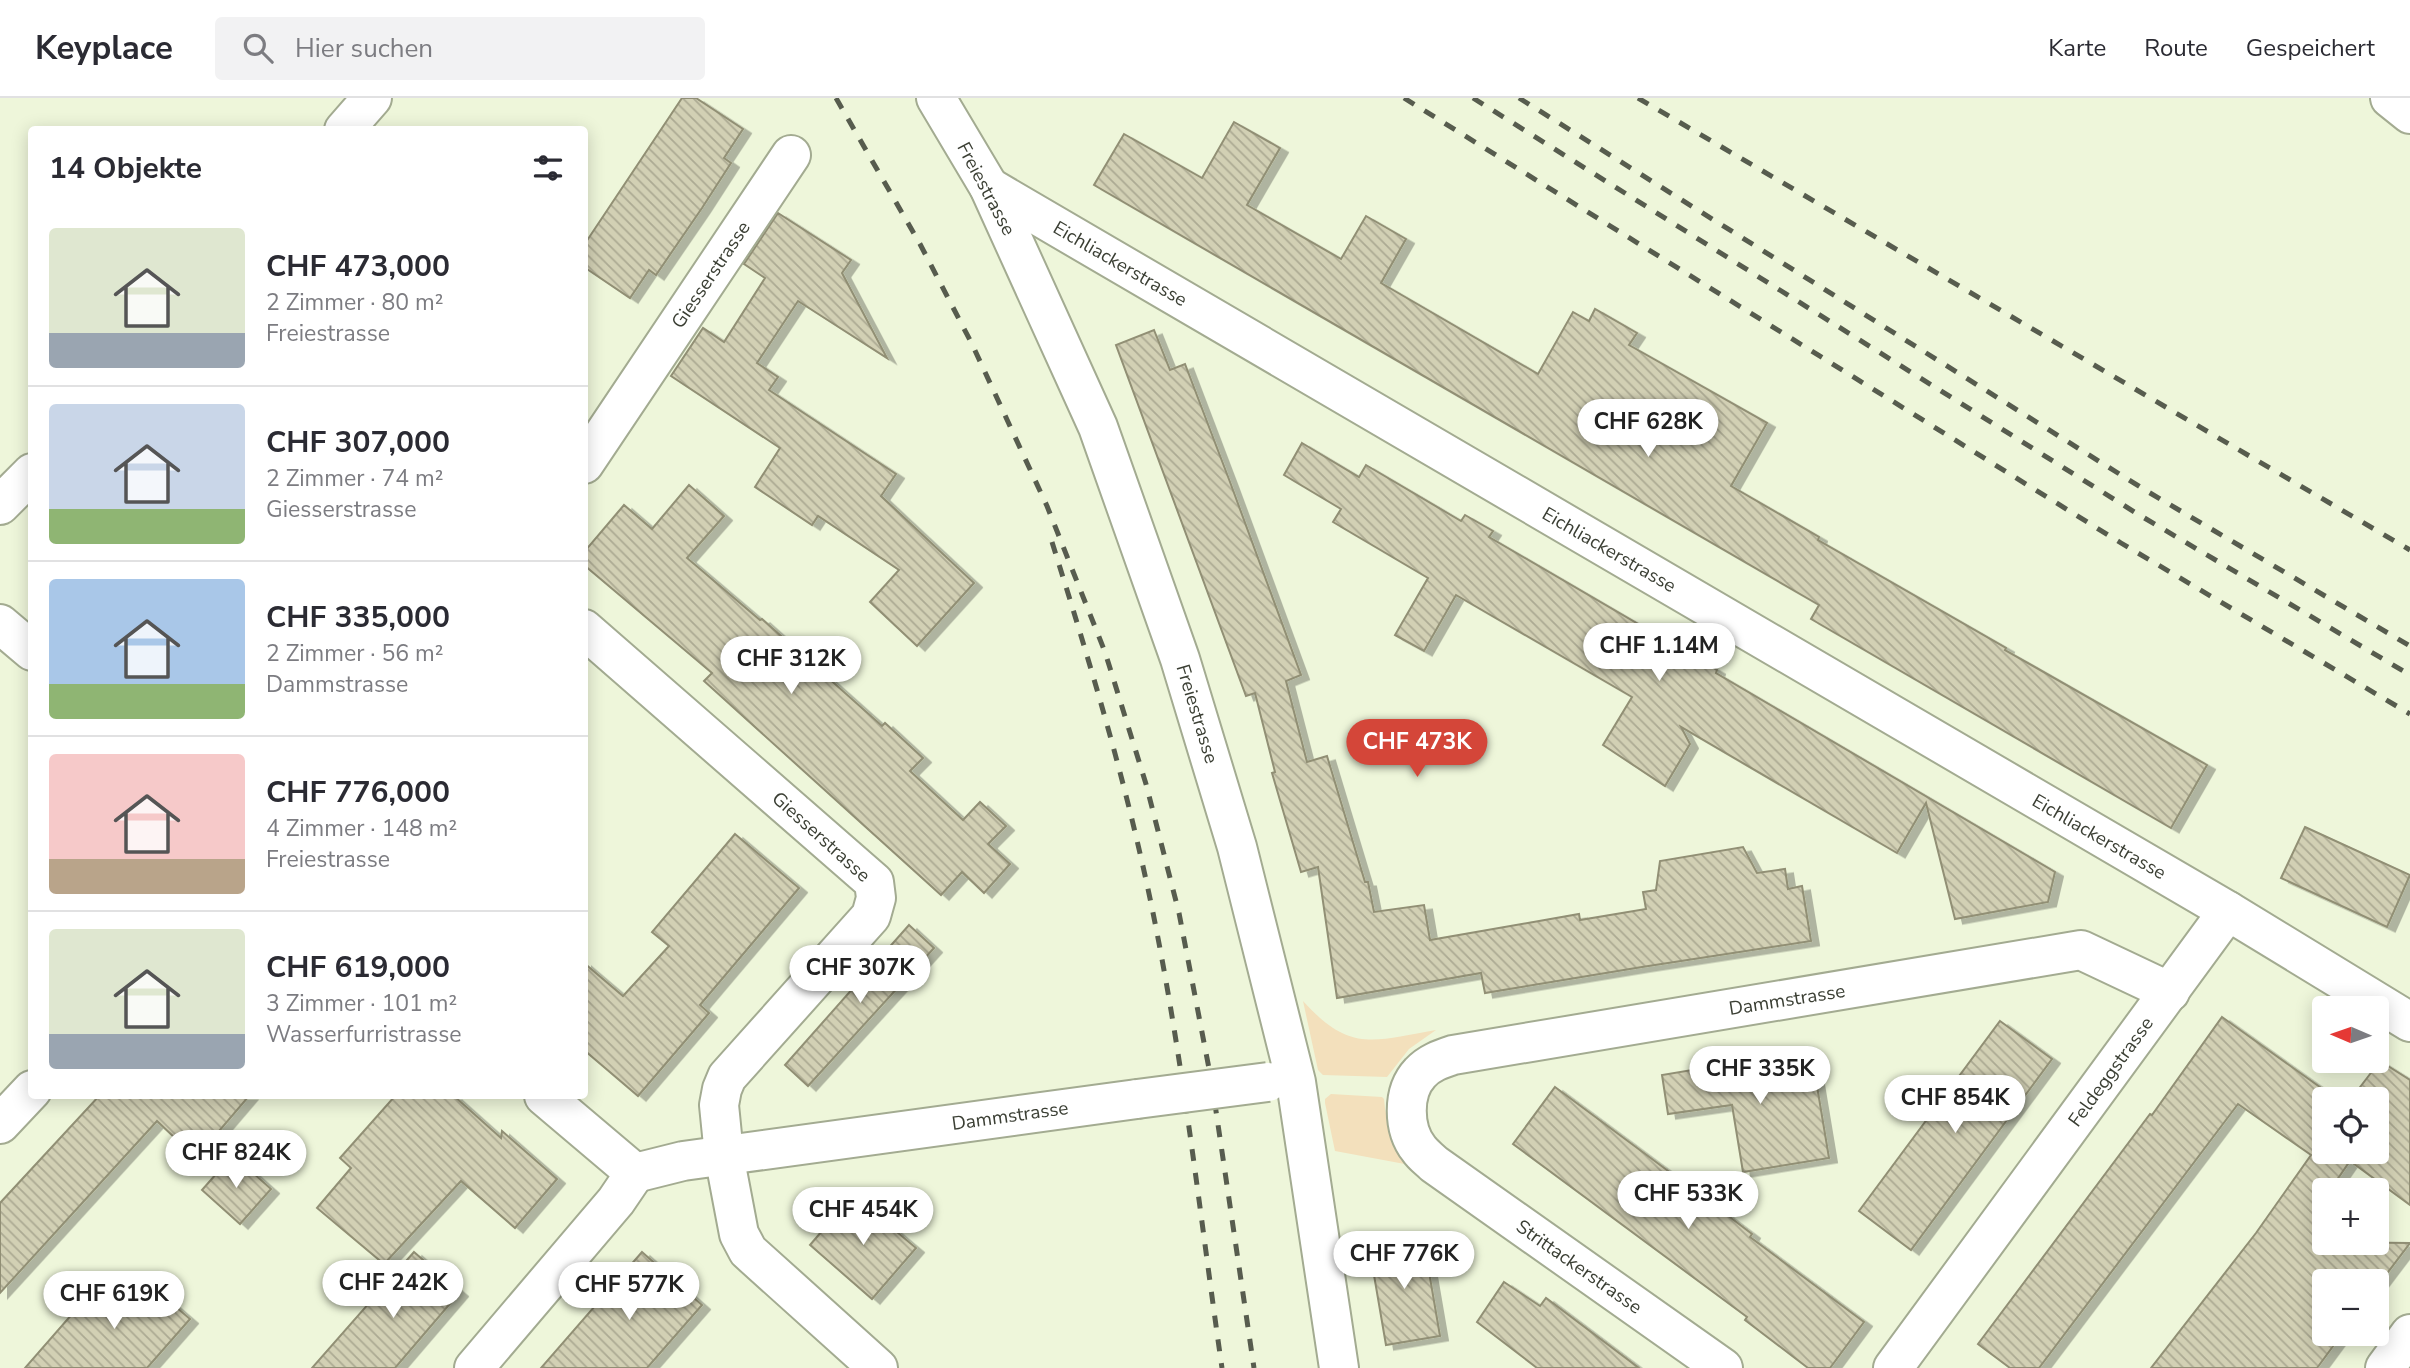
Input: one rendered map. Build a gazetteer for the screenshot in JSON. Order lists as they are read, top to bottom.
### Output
{
  "streets": {
    "street": [
      "Freiestrasse",
      "Eichliackerstrasse",
      "Giesserstrasse",
      "Dammstrasse",
      "Feldeggstrasse",
      "Strittackerstrasse"
    ]
  },
  "crossings": [
    ["Freiestrasse", "Eichliackerstrasse"],
    ["Freiestrasse", "Dammstrasse"],
    ["Eichliackerstrasse", "Feldeggstrasse"],
    ["Giesserstrasse", "Dammstrasse"],
    ["Dammstrasse", "Feldeggstrasse"],
    ["Dammstrasse", "Strittackerstrasse"]
  ],
  "north": "left",
  "page": {
    "header": "Keyplace",
    "search": "Hier suchen",
    "nav": ["Karte", "Route", "Gespeichert"],
    "heading": "14 Objekte",
    "list": [
      {
        "name": "CHF 473,000",
        "note": "2 Zimmer · 80 m² · Freiestrasse"
      },
      {
        "name": "CHF 307,000",
        "note": "2 Zimmer · 74 m² · Giesserstrasse"
      },
      {
        "name": "CHF 335,000",
        "note": "2 Zimmer · 56 m² · Dammstrasse"
      },
      {
        "name": "CHF 776,000",
        "note": "4 Zimmer · 148 m² · Freiestrasse"
      },
      {
        "name": "CHF 619,000",
        "note": "3 Zimmer · 101 m² · Wasserfurristrasse"
      }
    ],
    "price": [
      "CHF 628K",
      "CHF 1.14M",
      "CHF 312K",
      "CHF 473K",
      "CHF 307K",
      "CHF 335K",
      "CHF 854K",
      "CHF 824K",
      "CHF 533K",
      "CHF 454K",
      "CHF 776K",
      "CHF 242K",
      "CHF 577K",
      "CHF 619K"
    ],
    "map_buttons": ["+", "−"]
  }
}
